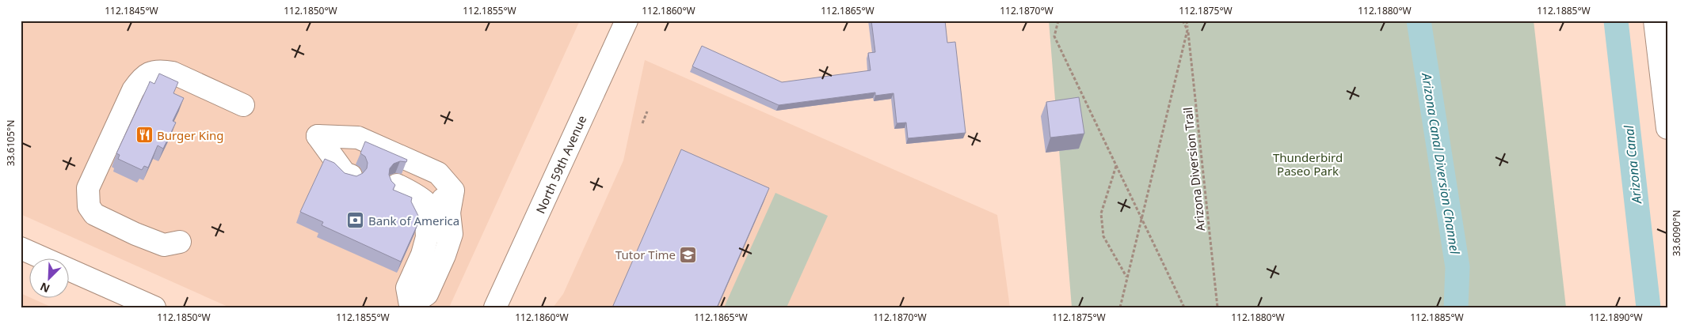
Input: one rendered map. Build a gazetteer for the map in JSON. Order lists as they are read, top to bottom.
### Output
{
  "streets": {
    "main road": ["North 59th Avenue"],
    "path": ["Arizona Diversion Trail"]
  },
  "water": ["Arizona Canal Diversion Channel", "Arizona Canal"],
  "parks": ["Thunderbird Paseo Park"],
  "places": {
    "restaurant": ["Burger King"],
    "bank": ["Bank of America"],
    "school or university": ["Tutor Time"]
  },
  "north": "bottom left",
  "coordinates": [
    "112.1845°W",
    "112.1850°W",
    "112.1855°W",
    "112.1860°W",
    "112.1865°W",
    "112.1870°W",
    "112.1875°W",
    "112.1880°W",
    "112.1885°W",
    "33.6105°N",
    "33.6090°N",
    "112.1890°W"
  ]
}
